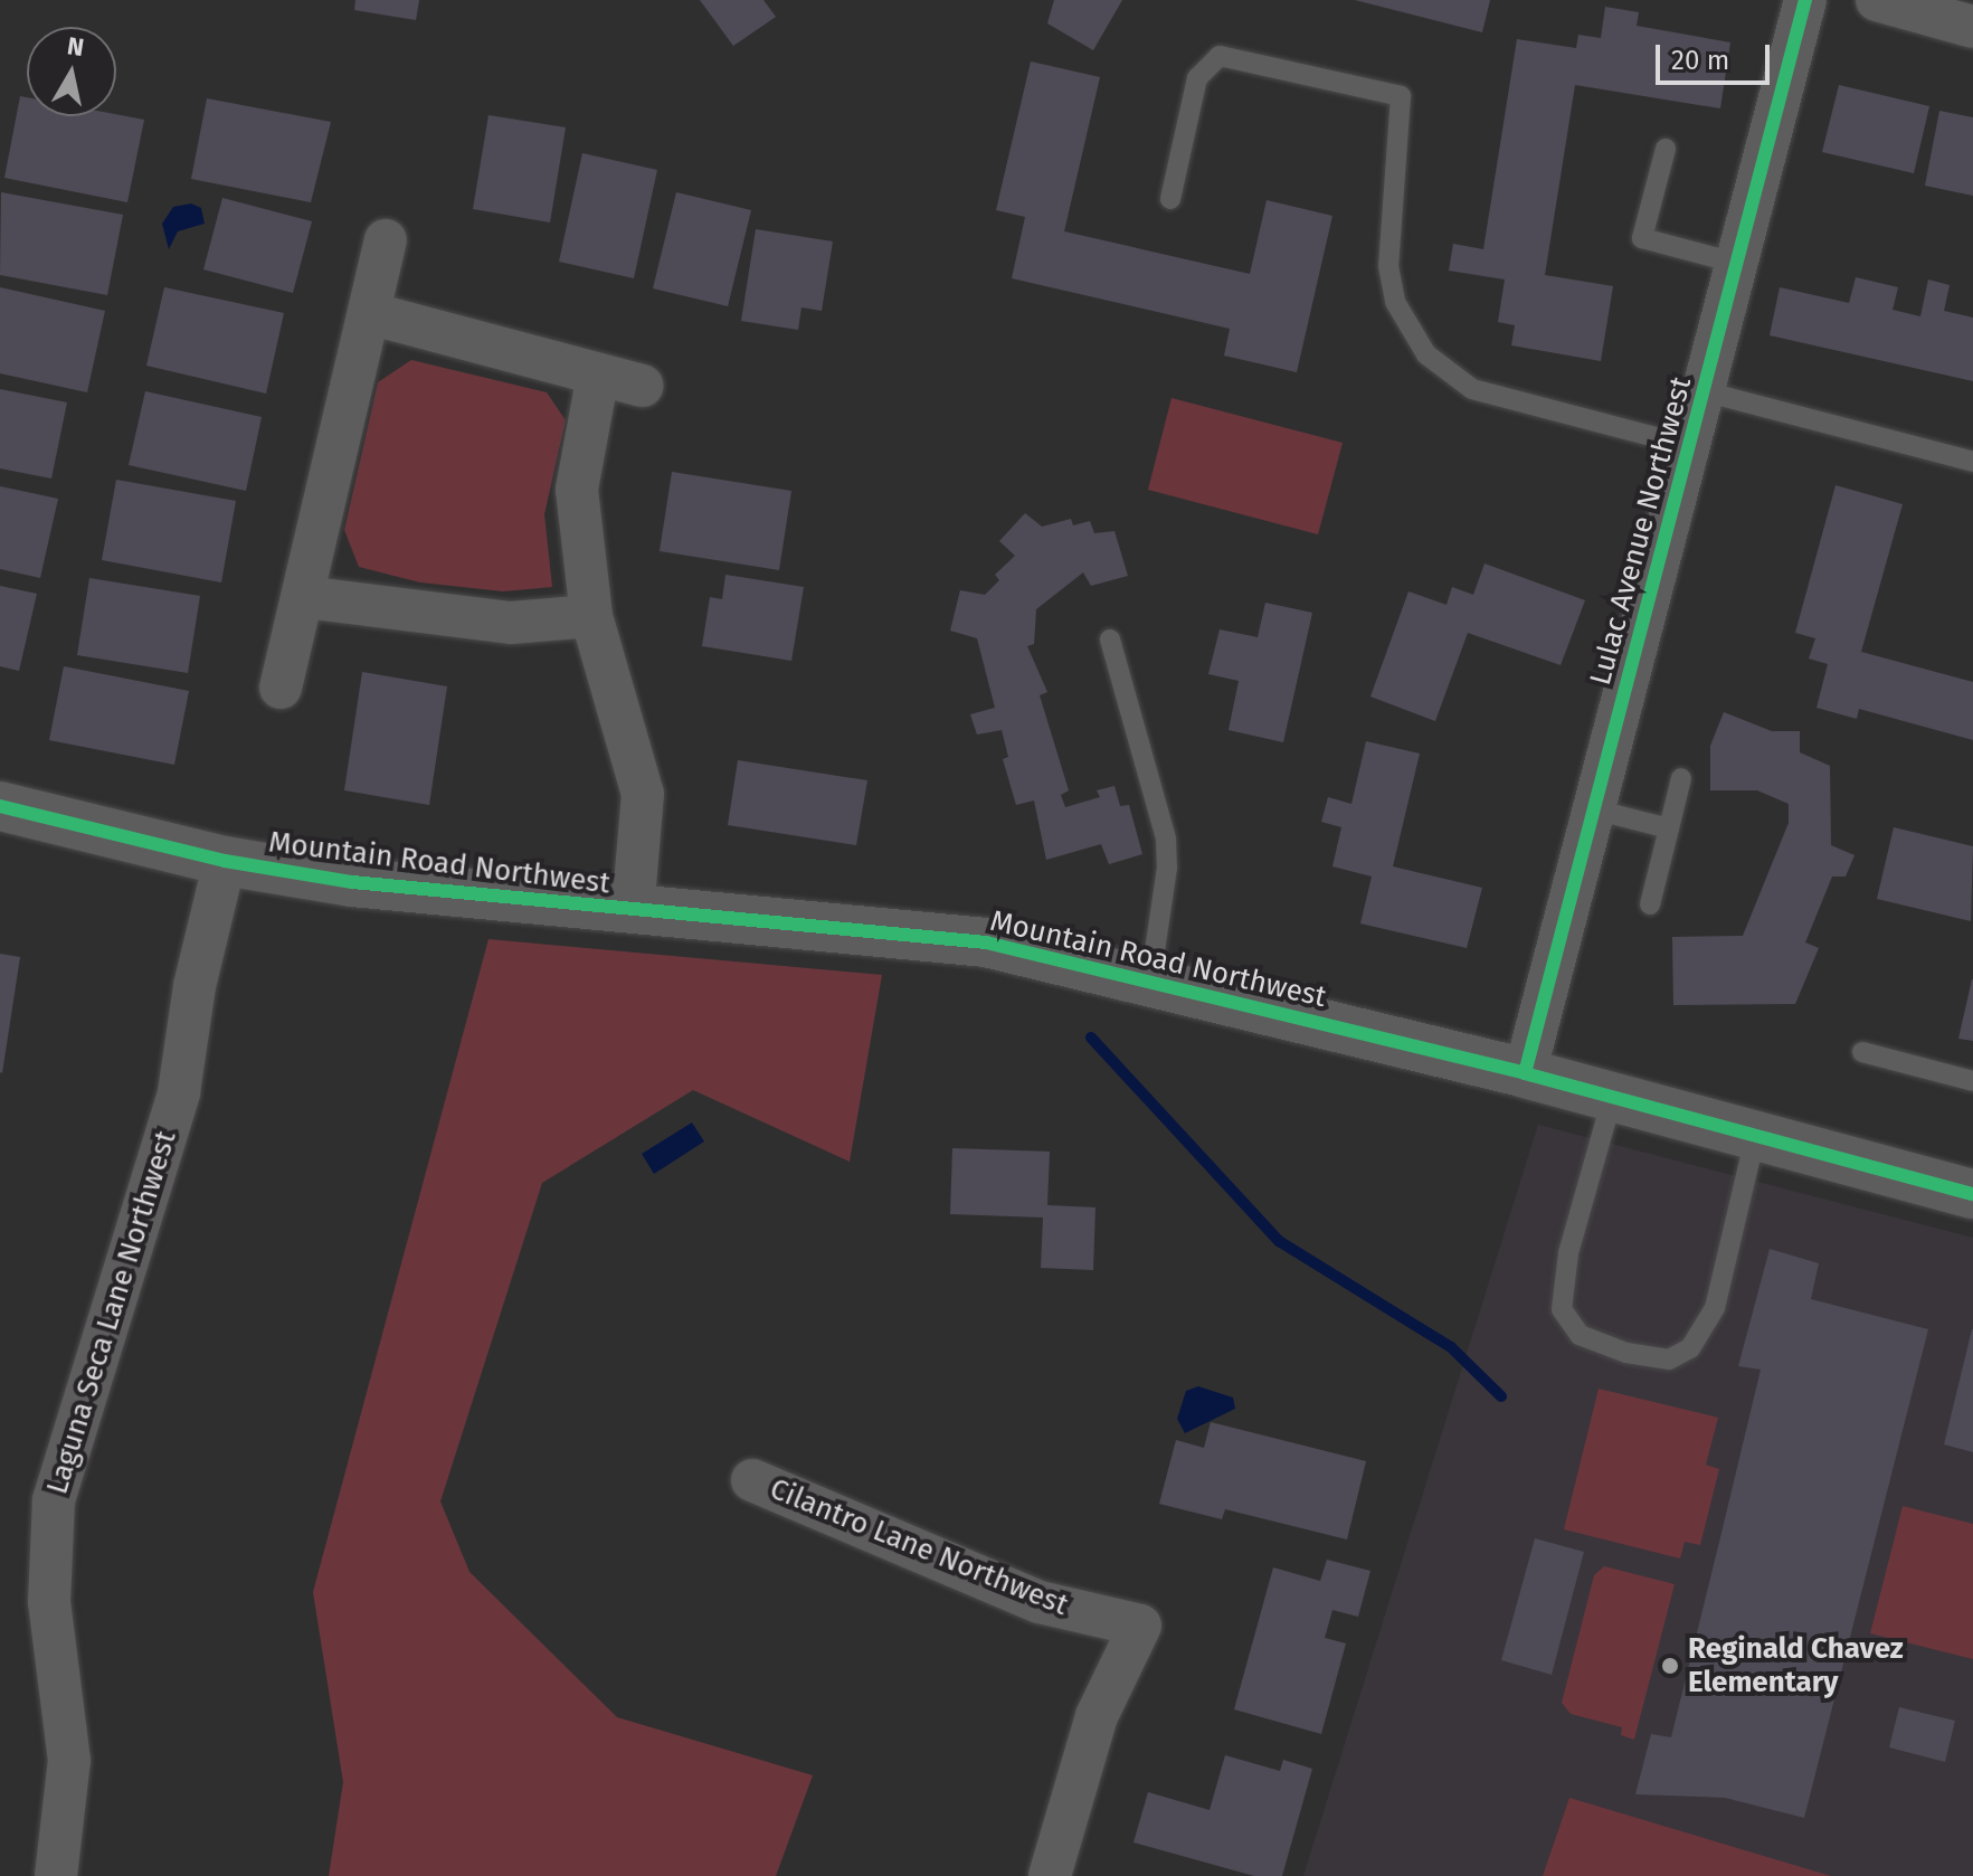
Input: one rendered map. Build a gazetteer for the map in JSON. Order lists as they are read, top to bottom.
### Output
{
  "streets": {
    "street": [
      "Lulac Avenue Northwest",
      "Mountain Road Northwest",
      "Laguna Seca Lane Northwest",
      "Cilantro Lane Northwest"
    ]
  },
  "crossings": [
    ["Lulac Avenue Northwest", "Mountain Road Northwest"],
    ["Mountain Road Northwest", "Laguna Seca Lane Northwest"]
  ],
  "places": ["Reginald Chavez Elementary"],
  "scale_bar": "20 m",
  "north": "top"
}
